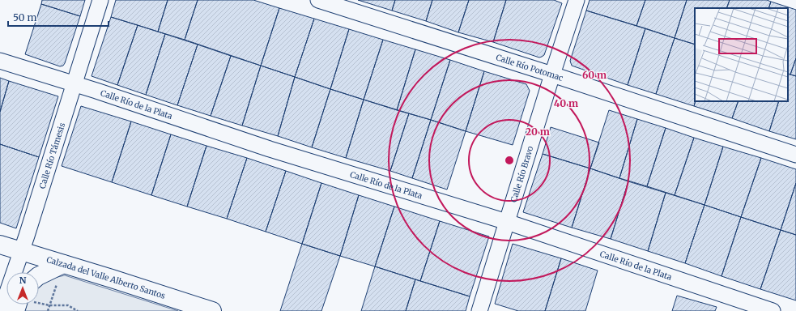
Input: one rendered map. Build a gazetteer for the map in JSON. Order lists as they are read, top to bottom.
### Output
{
  "streets": {
    "main road": ["Calzada del Valle Alberto Santos"],
    "street": [
      "Calle Río Potomac",
      "Calle Río de la Plata",
      "Calle Río Támesis",
      "Calle Río Bravo"
    ]
  },
  "crossings": [
    ["Calle Río Potomac", "Calle Río Bravo"],
    ["Calle Río de la Plata", "Calle Río Támesis"],
    ["Calle Río de la Plata", "Calle Río Bravo"],
    ["Calle Río Támesis", "Calzada del Valle Alberto Santos"]
  ],
  "scale_bar": "50 m",
  "north": "top",
  "rings": ["60 m", "40 m", "20 m"]
}
